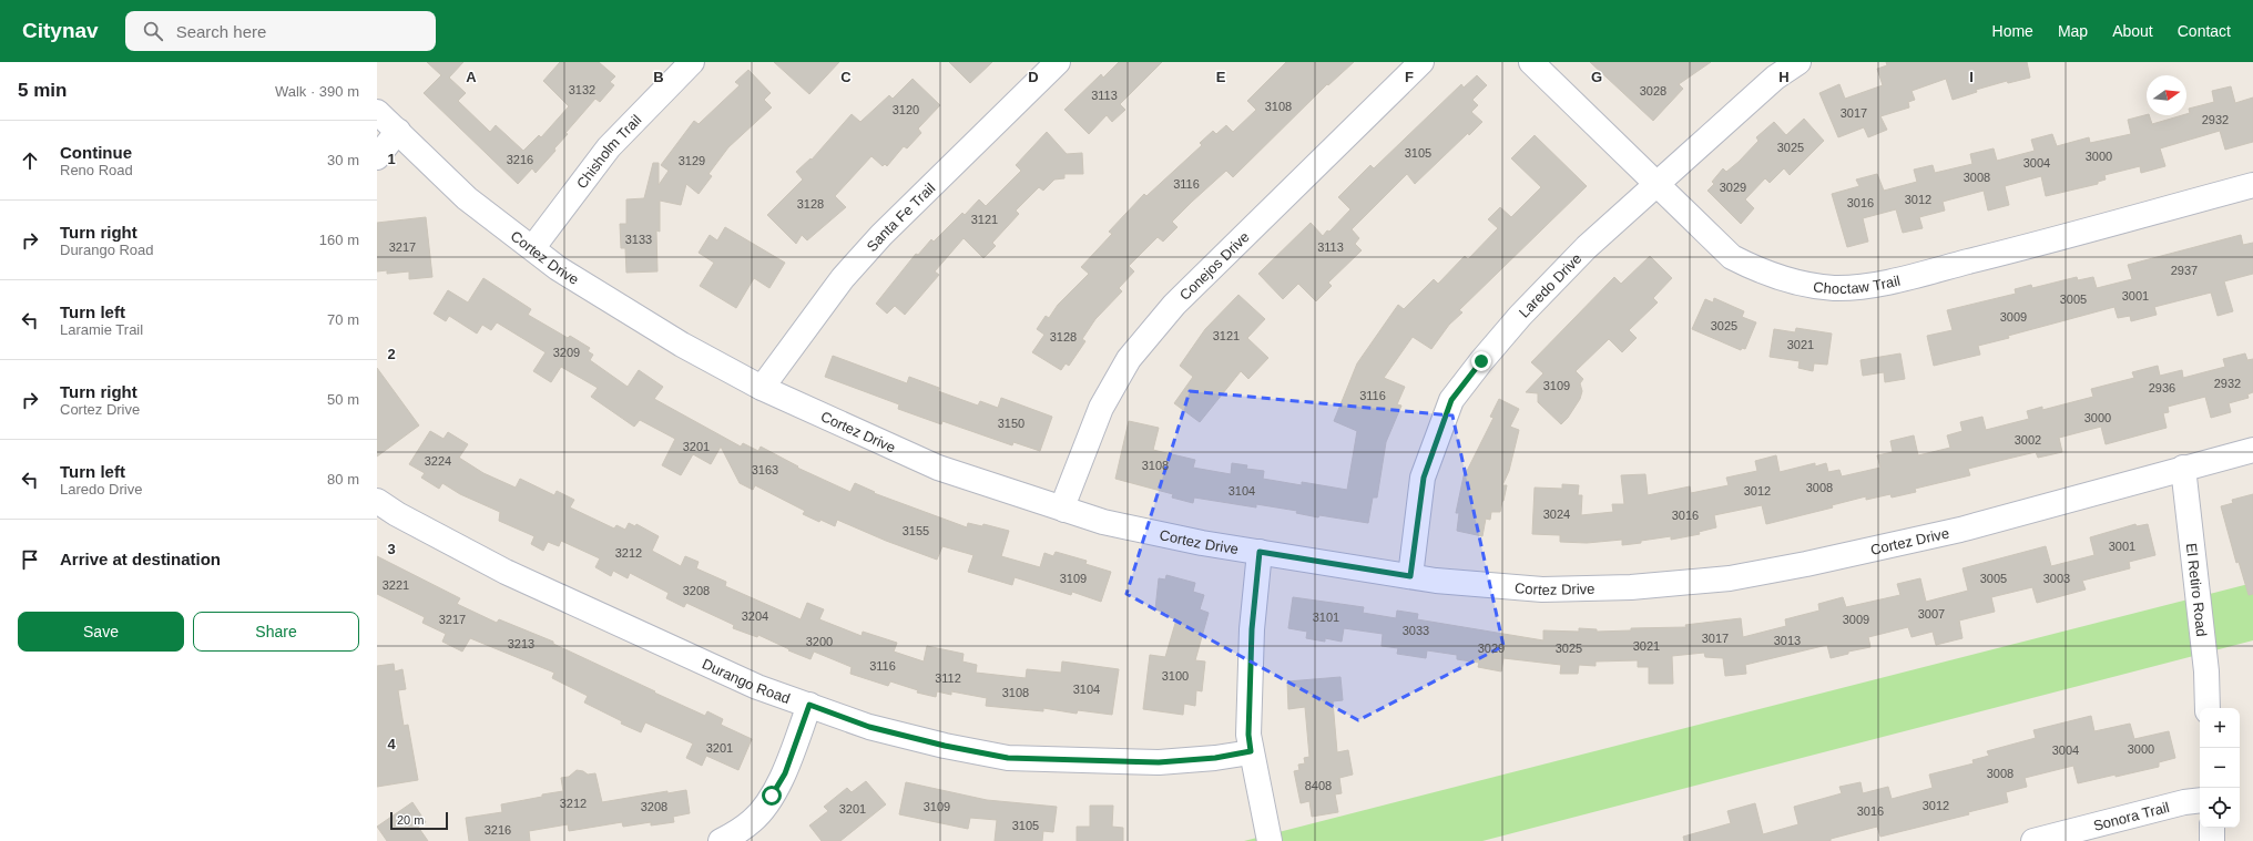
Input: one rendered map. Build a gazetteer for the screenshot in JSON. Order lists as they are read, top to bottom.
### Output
{
  "streets": {
    "street": [
      "Chisholm Trail",
      "Santa Fe Trail",
      "Cortez Drive",
      "Conejos Drive",
      "Choctaw Trail",
      "Laredo Drive",
      "El Retiro Road",
      "Durango Road",
      "Sonora Trail"
    ]
  },
  "crossings": [
    ["Chisholm Trail", "Cortez Drive"],
    ["Santa Fe Trail", "Cortez Drive"],
    ["Cortez Drive", "Conejos Drive"],
    ["Cortez Drive", "Laredo Drive"],
    ["Cortez Drive", "El Retiro Road"],
    ["Choctaw Trail", "Laredo Drive"]
  ],
  "house_numbers": [
    "3132",
    "3028",
    "3113",
    "3108",
    "3120",
    "3017",
    "2932",
    "3025",
    "3105",
    "3000",
    "3216",
    "3129",
    "3004",
    "3008",
    "3116",
    "3029",
    "3012",
    "3016",
    "3128",
    "3121",
    "3133",
    "3217",
    "3113",
    "2937",
    "3001",
    "3005",
    "3009",
    "3025",
    "3121",
    "3128",
    "3021",
    "3209",
    "2932",
    "3109",
    "2936",
    "3116",
    "3000",
    "3150",
    "3002",
    "3201",
    "3224",
    "3108",
    "3163",
    "3008",
    "3104",
    "3012",
    "3024",
    "3016",
    "3155",
    "3001",
    "3212",
    "3109",
    "3005",
    "3003",
    "3221",
    "3208",
    "3007",
    "3204",
    "3101",
    "3217",
    "3009",
    "3033",
    "3017",
    "3013",
    "3200",
    "3213",
    "3021",
    "3029",
    "3025",
    "3116",
    "3100",
    "3112",
    "3104",
    "3108",
    "3201",
    "3000",
    "3004",
    "3008",
    "8408",
    "3212",
    "3012",
    "3208",
    "3109",
    "3201",
    "3016",
    "3105",
    "3216"
  ],
  "scale_bar": "20 m",
  "north": "right",
  "page": {
    "header": "Citynav",
    "search": "Search here",
    "nav": [
      "Home",
      "Map",
      "About",
      "Contact"
    ],
    "heading": ["5 min", "Walk · 390 m"],
    "list": [
      ["Continue", "Reno Road", "30 m"],
      ["Turn right", "Durango Road", "160 m"],
      ["Turn left", "Laramie Trail", "70 m"],
      ["Turn right", "Cortez Drive", "50 m"],
      ["Turn left", "Laredo Drive", "80 m"],
      "Arrive at destination"
    ],
    "buttons": ["Save", "Share"],
    "map_buttons": ["+", "−"],
    "scale": "20 m"
  },
  "grid": {
    "columns": [
      "A",
      "B",
      "C",
      "D",
      "E",
      "F",
      "G",
      "H",
      "I"
    ],
    "rows": [
      "1",
      "2",
      "3",
      "4"
    ]
  }
}
